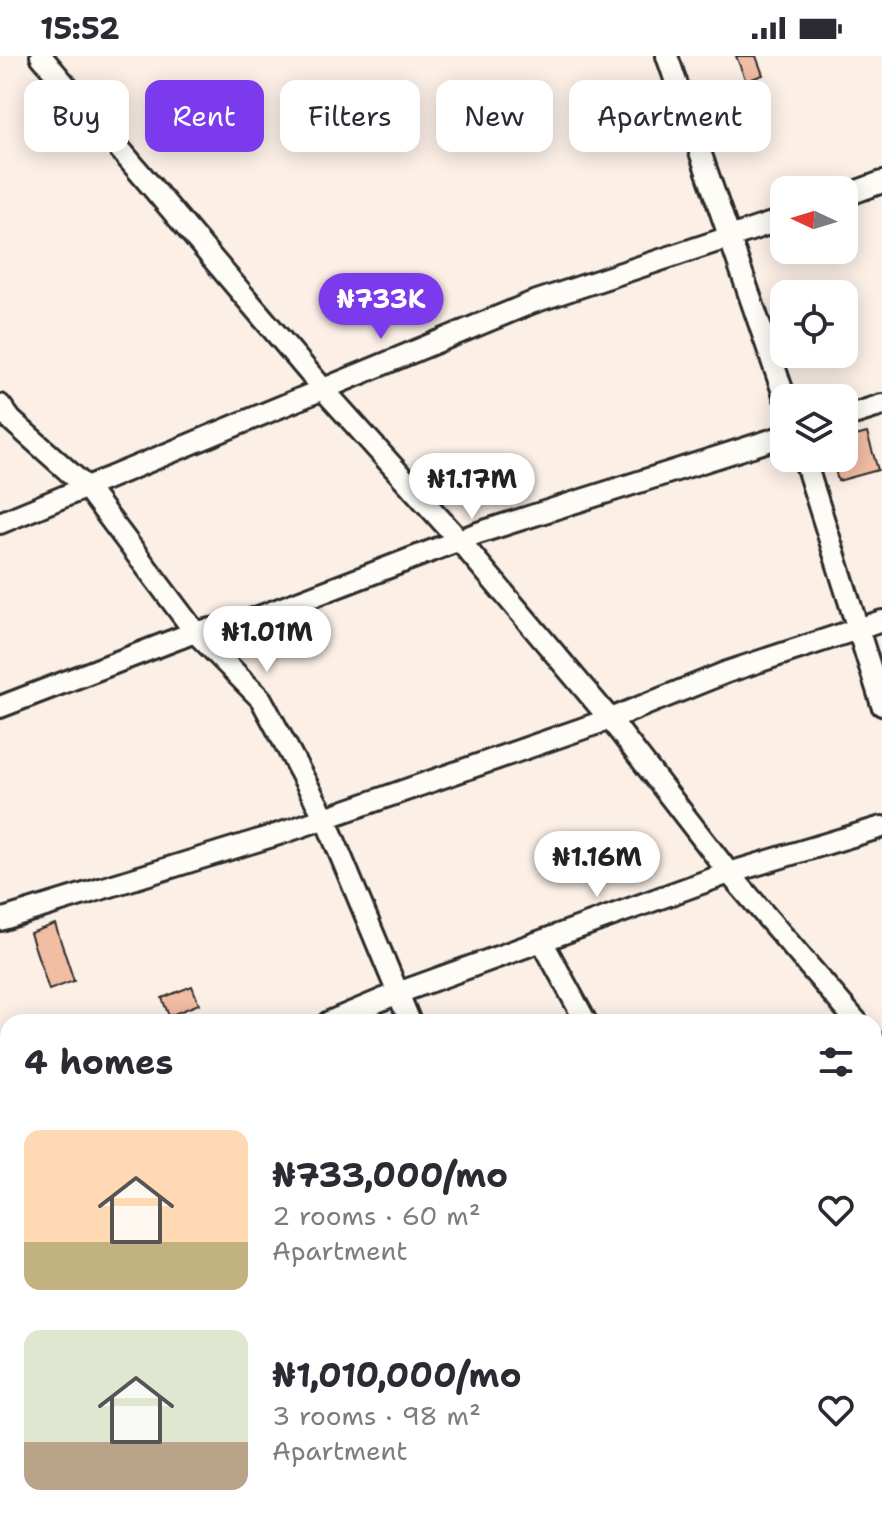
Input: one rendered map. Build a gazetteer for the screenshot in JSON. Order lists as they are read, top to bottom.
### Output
{
  "north": "left",
  "page": {
    "status": "15:52",
    "chip": [
      "Buy",
      "Rent",
      "Filters",
      "New",
      "Apartment"
    ],
    "price": [
      "₦733K",
      "₦1.17M",
      "₦1.01M",
      "₦1.16M"
    ],
    "heading": "4 homes",
    "list": [
      {
        "name": "₦733,000/mo",
        "note": "2 rooms · 60 m² · Apartment"
      },
      {
        "name": "₦1,010,000/mo",
        "note": "3 rooms · 98 m² · Apartment"
      }
    ]
  }
}
